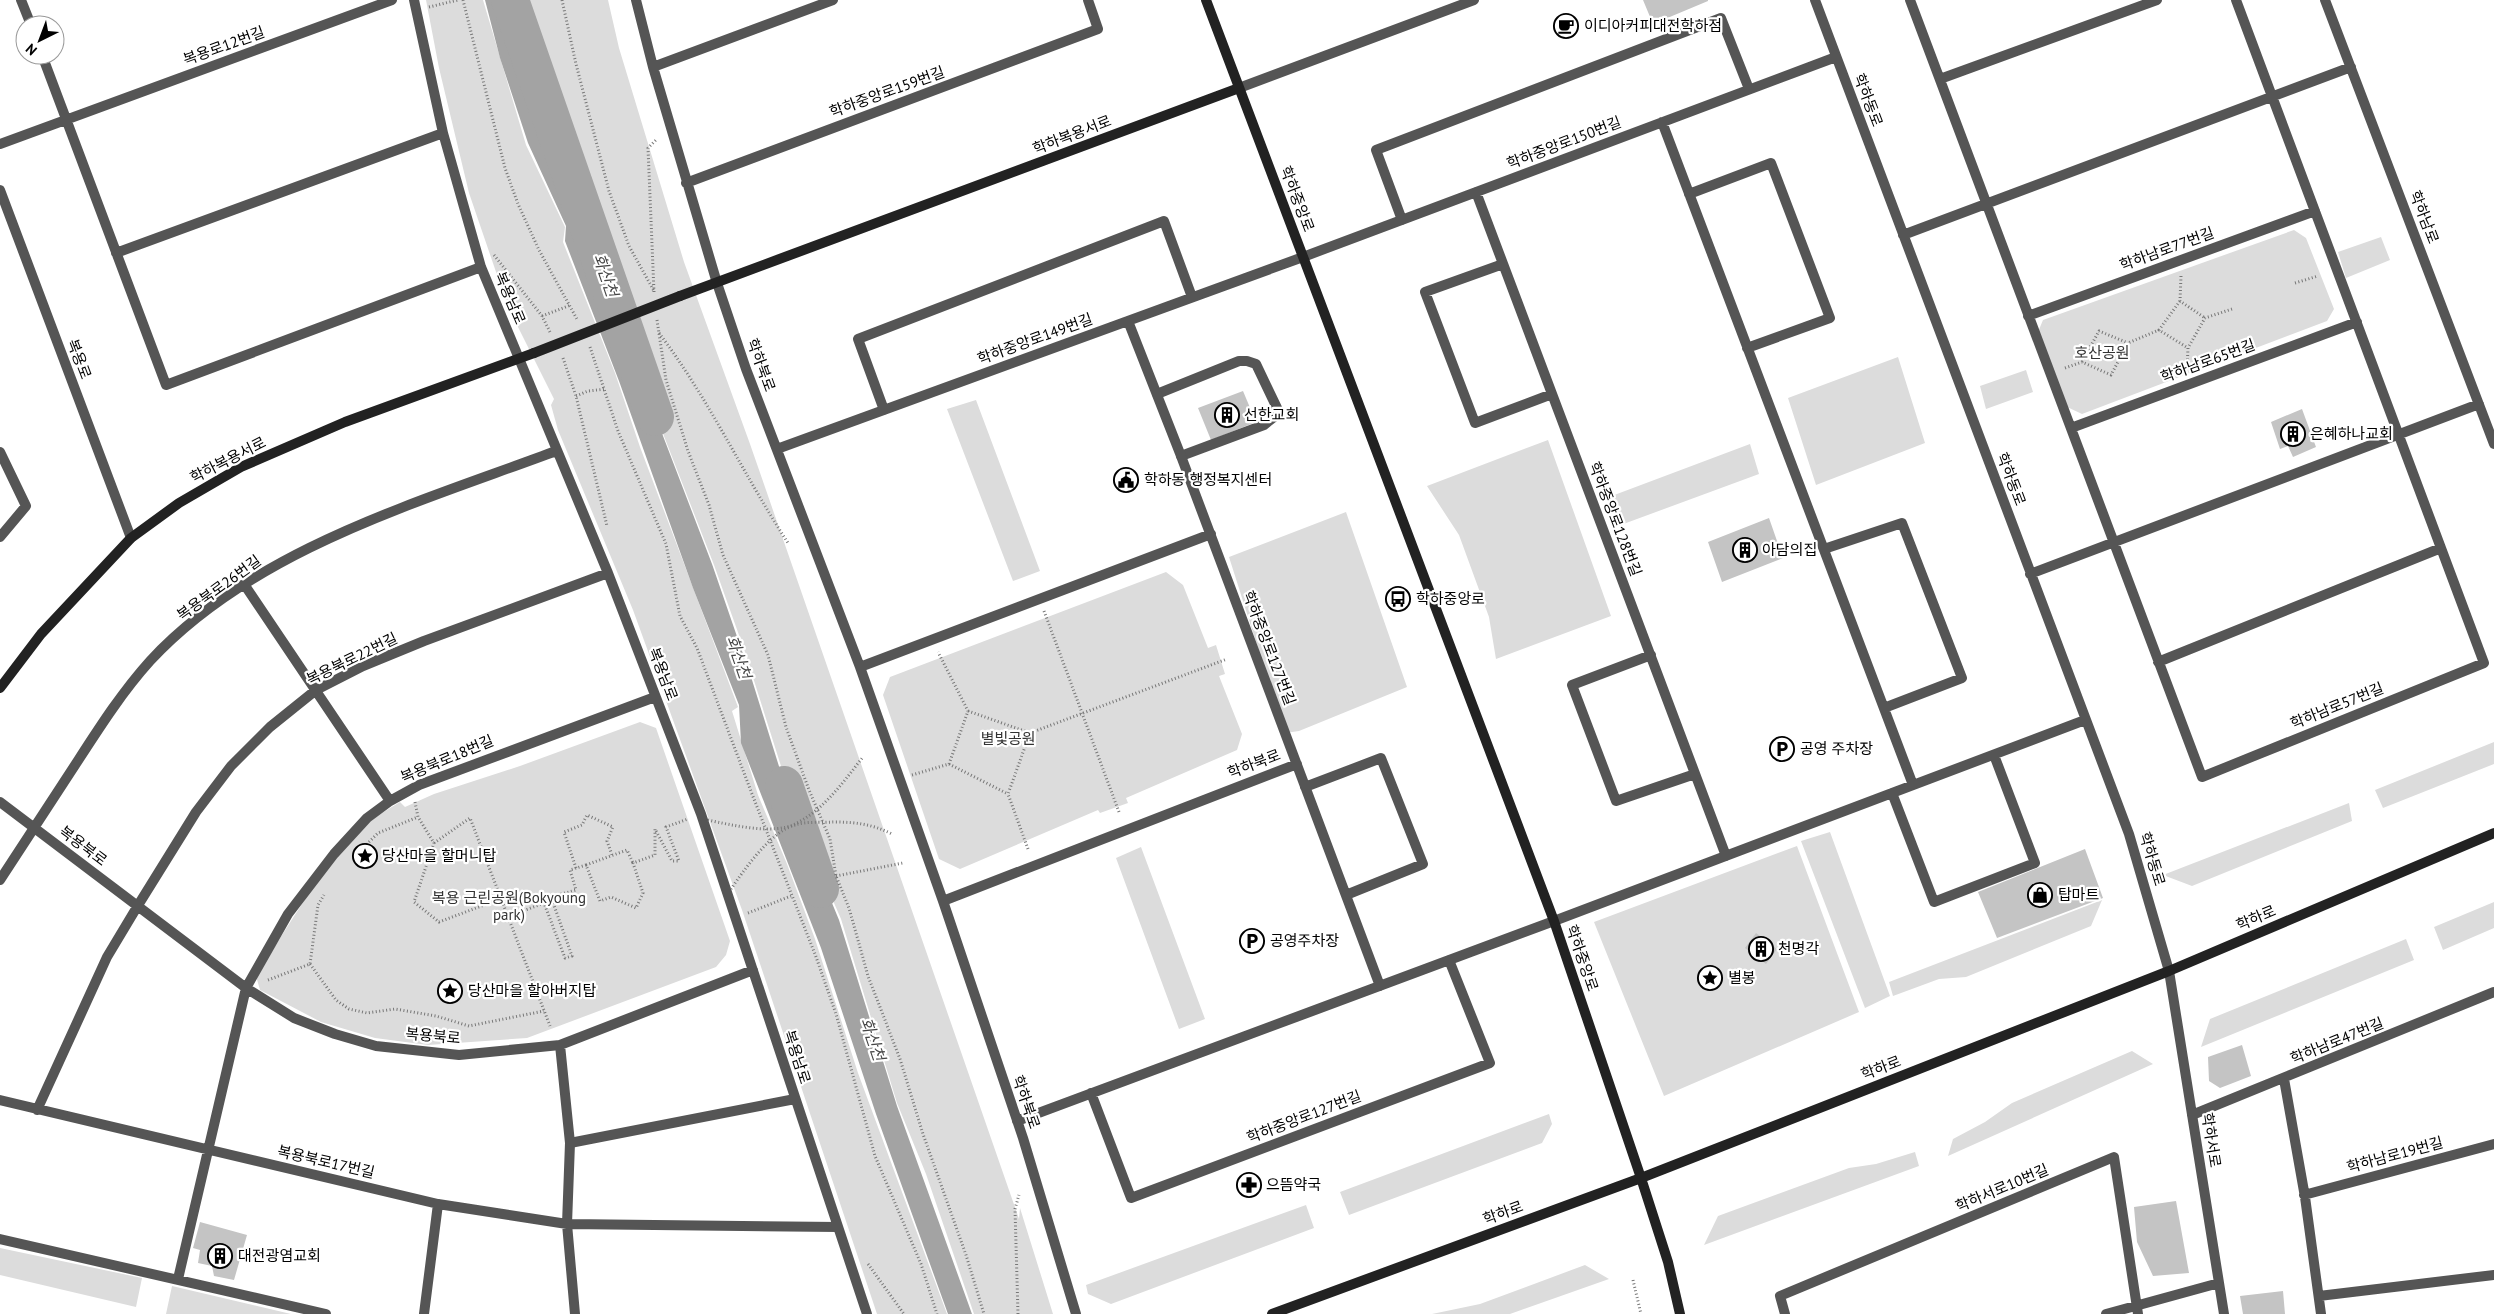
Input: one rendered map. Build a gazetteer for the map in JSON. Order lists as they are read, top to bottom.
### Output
{
  "streets": {
    "street": [
      "복용로12번길",
      "학하중앙로159번길",
      "학하동로",
      "학하복용서로",
      "학하중앙로150번길",
      "학하중앙로",
      "학하남로",
      "학하남로77번길",
      "복용남로",
      "학하중앙로149번길",
      "복용로",
      "학하남로65번길",
      "학하북로",
      "학하중앙로128번길",
      "복용북로26번길",
      "학하중앙로127번길",
      "복용북로22번길",
      "학하남로57번길",
      "복용북로18번길",
      "복용북로",
      "학하로",
      "학하남로47번길",
      "학하서로",
      "학하남로19번길",
      "복용북로17번길",
      "학하서로10번길"
    ]
  },
  "crossings": [
    ["학하중앙로159번길", "학하북로"],
    ["학하동로", "학하중앙로150번길"],
    ["학하동로", "학하로"],
    ["학하동로", "학하서로"],
    ["학하복용서로", "학하중앙로"],
    ["학하복용서로", "복용남로"],
    ["학하복용서로", "복용로"],
    ["학하복용서로", "학하북로"],
    ["학하중앙로150번길", "학하중앙로"],
    ["학하중앙로150번길", "학하중앙로149번길"],
    ["학하중앙로150번길", "학하중앙로128번길"],
    ["학하중앙로", "학하중앙로149번길"],
    ["학하중앙로", "학하로"],
    ["복용남로", "복용북로26번길"],
    ["복용남로", "복용북로22번길"],
    ["복용남로", "복용북로18번길"],
    ["복용남로", "복용북로"],
    ["학하중앙로149번길", "학하북로"],
    ["학하중앙로149번길", "학하중앙로127번길"],
    ["학하북로", "학하중앙로127번길"],
    ["복용북로26번길", "복용북로"],
    ["복용북로22번길", "복용북로"],
    ["복용북로18번길", "복용북로"],
    ["학하로", "학하서로"],
    ["학하남로47번길", "학하서로"]
  ],
  "water": ["화산천"],
  "parks": ["호산공원", "별빛공원", "복용 근린공원(Bokyoung park)"],
  "places": {
    "cafe": ["이디아커피대전학하점"],
    "building": [
      "선한교회",
      "은혜하나교회",
      "아담의집",
      "천명각",
      "대전광염교회"
    ],
    "public building": ["학하동 행정복지센터"],
    "bus stop": ["학하중앙로"],
    "parking": ["공영 주차장", "공영주차장"],
    "place": ["당산마을 할머니탑", "별봉", "당산마을 할아버지탑"],
    "shop": ["탑마트"],
    "pharmacy": ["으뜸약국"]
  },
  "north": "bottom left"
}
